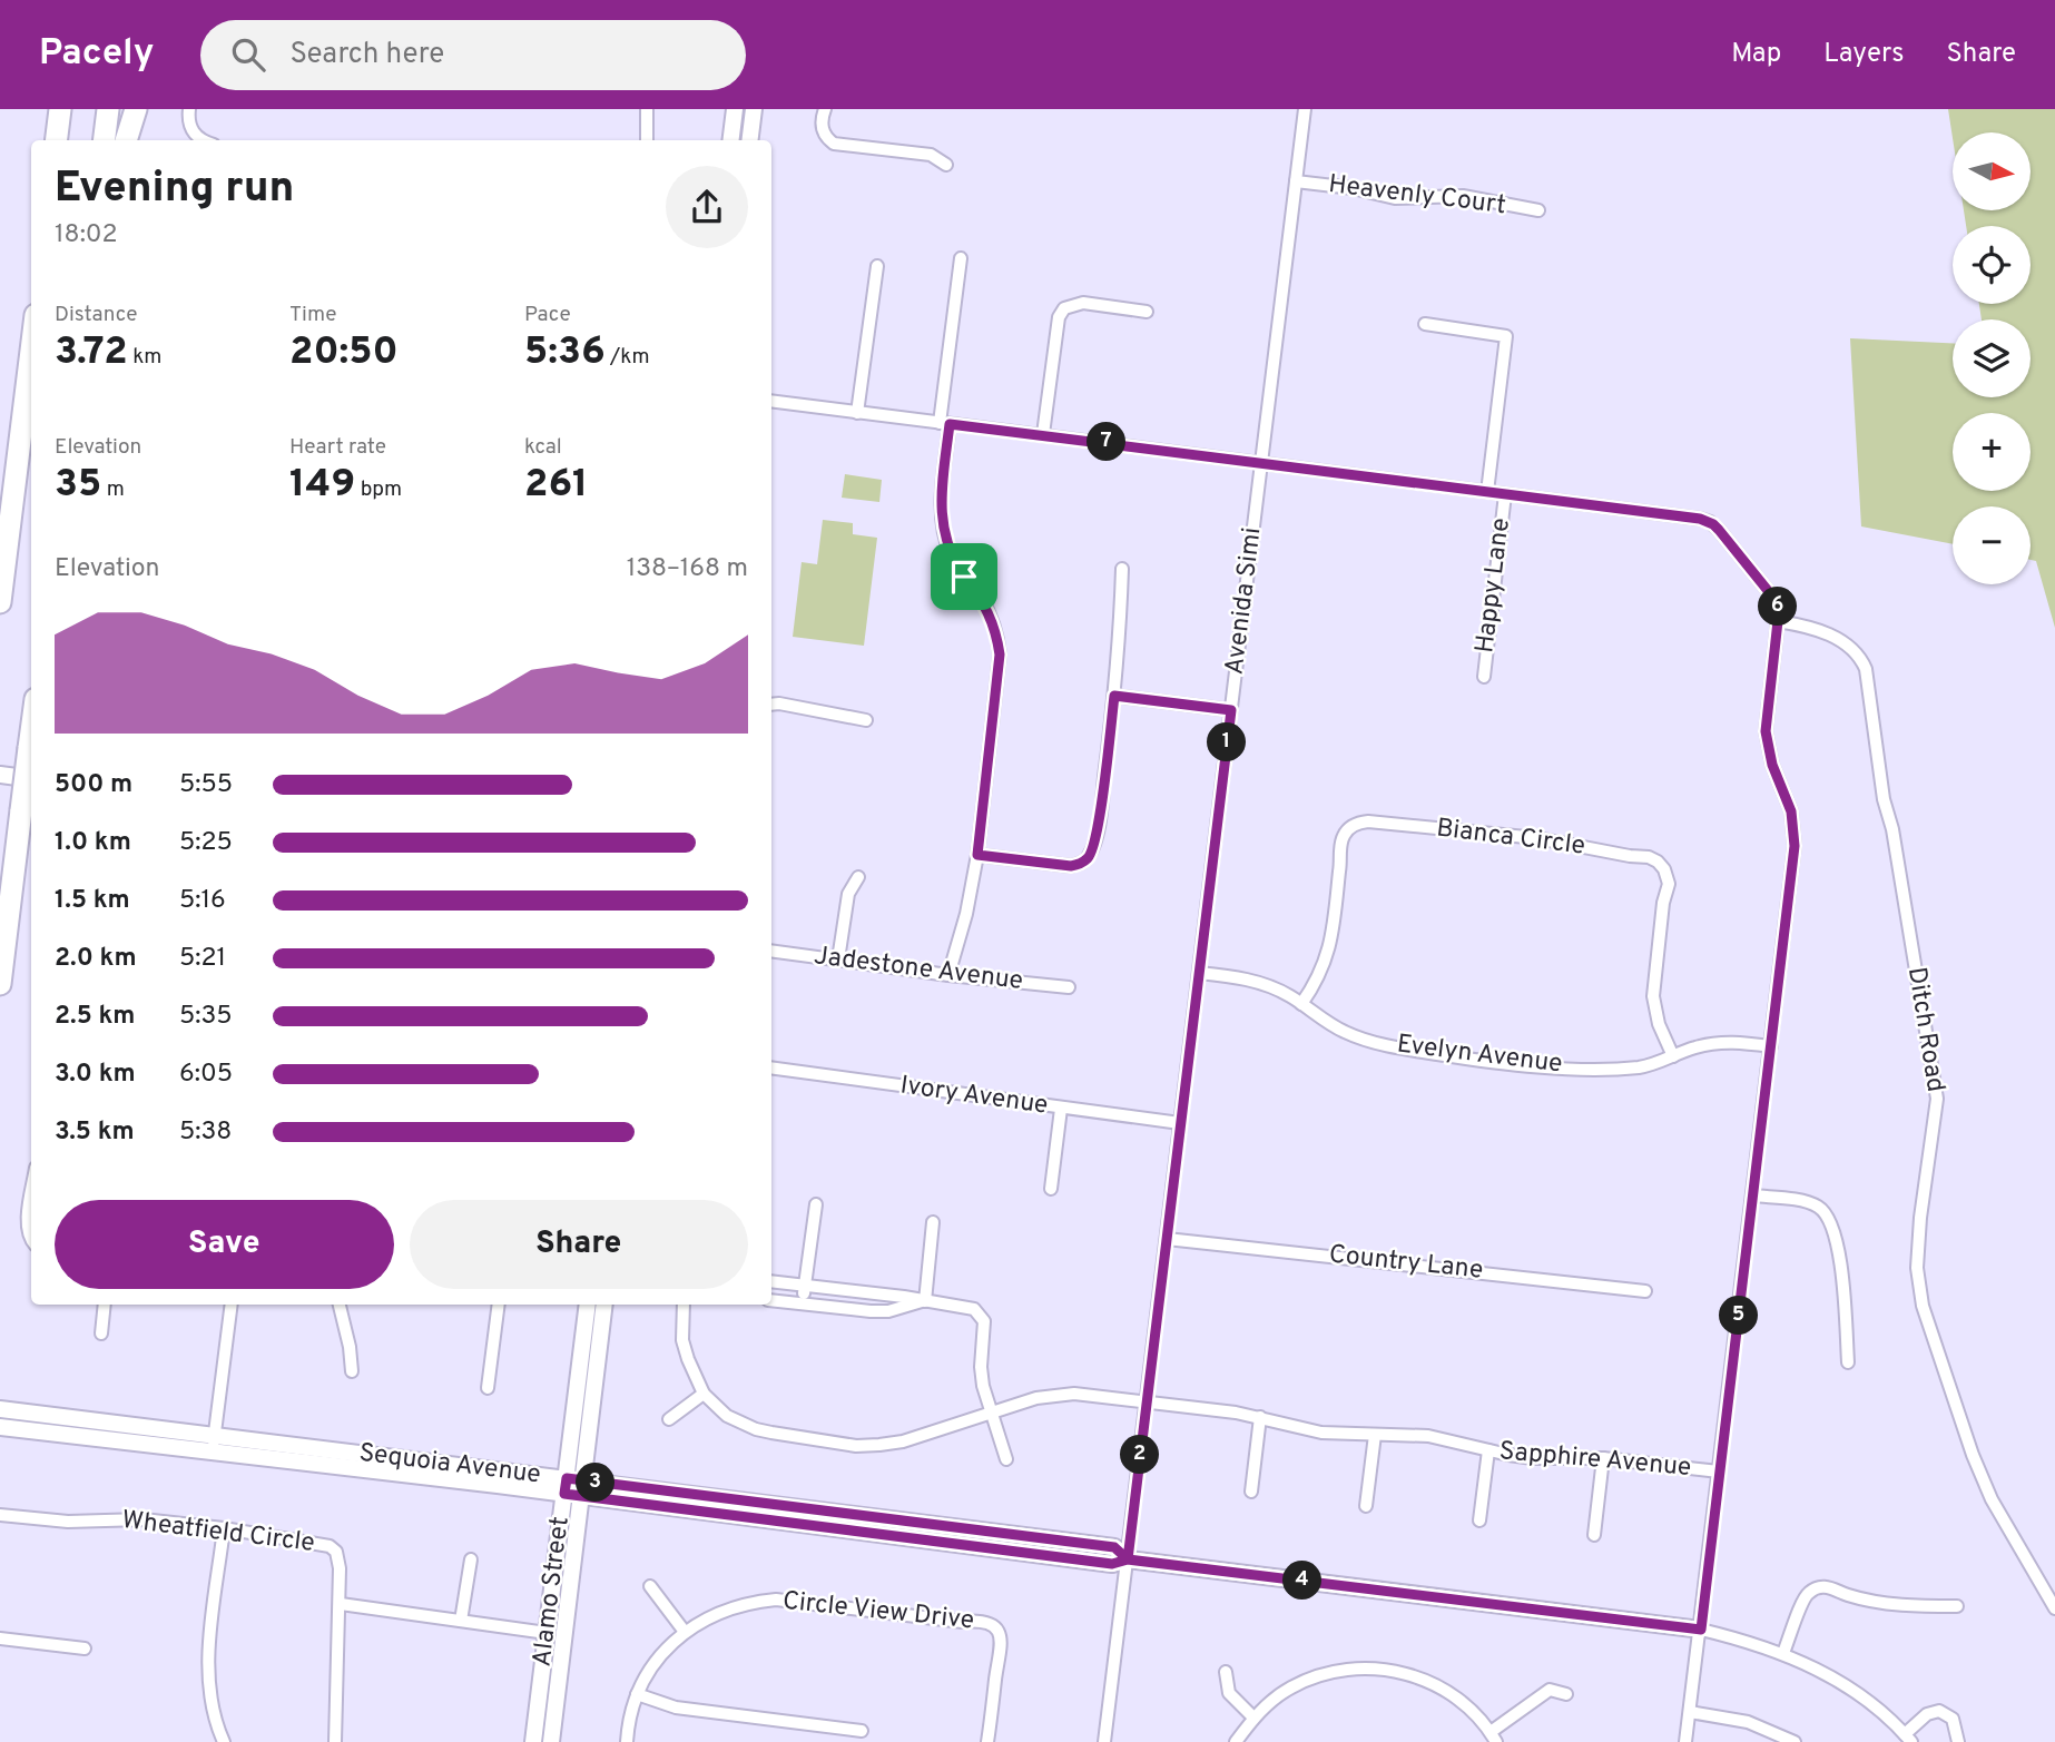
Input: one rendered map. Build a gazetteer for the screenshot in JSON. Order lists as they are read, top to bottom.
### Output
{
  "streets": {
    "main road": ["Sequoia Avenue", "Alamo Street"],
    "street": [
      "Heavenly Court",
      "Happy Lane",
      "Avenida Simi",
      "Bianca Circle",
      "Jadestone Avenue",
      "Ditch Road",
      "Evelyn Avenue",
      "Ivory Avenue",
      "Country Lane",
      "Sapphire Avenue",
      "Wheatfield Circle",
      "Circle View Drive"
    ]
  },
  "crossings": [
    ["Heavenly Court", "Avenida Simi"],
    ["Avenida Simi", "Evelyn Avenue"],
    ["Avenida Simi", "Ivory Avenue"],
    ["Avenida Simi", "Country Lane"],
    ["Avenida Simi", "Sapphire Avenue"],
    ["Avenida Simi", "Sequoia Avenue"],
    ["Bianca Circle", "Evelyn Avenue"],
    ["Sequoia Avenue", "Alamo Street"]
  ],
  "north": "right",
  "page": {
    "header": "Pacely",
    "search": "Search here",
    "nav": ["Map", "Layers", "Share"],
    "map_buttons": ["+", "−"],
    "heading": ["Evening run", "18:02"],
    "stats": [
      ["Distance", "3.72 km"],
      ["Time", "20:50"],
      ["Pace", "5:36 /km"],
      ["Elevation", "35 m"],
      ["Heart rate", "149 bpm"],
      ["kcal", "261"]
    ],
    "pins": [
      "7",
      "6",
      "1",
      "5",
      "2",
      "3",
      "4"
    ],
    "chart": ["Elevation", "138–168 m"],
    "list": [
      {
        "name": "500 m",
        "note": "5:55"
      },
      {
        "name": "1.0 km",
        "note": "5:25"
      },
      {
        "name": "1.5 km",
        "note": "5:16"
      },
      {
        "name": "2.0 km",
        "note": "5:21"
      },
      {
        "name": "2.5 km",
        "note": "5:35"
      },
      {
        "name": "3.0 km",
        "note": "6:05"
      },
      {
        "name": "3.5 km",
        "note": "5:38"
      }
    ],
    "buttons": ["Save", "Share"]
  }
}
